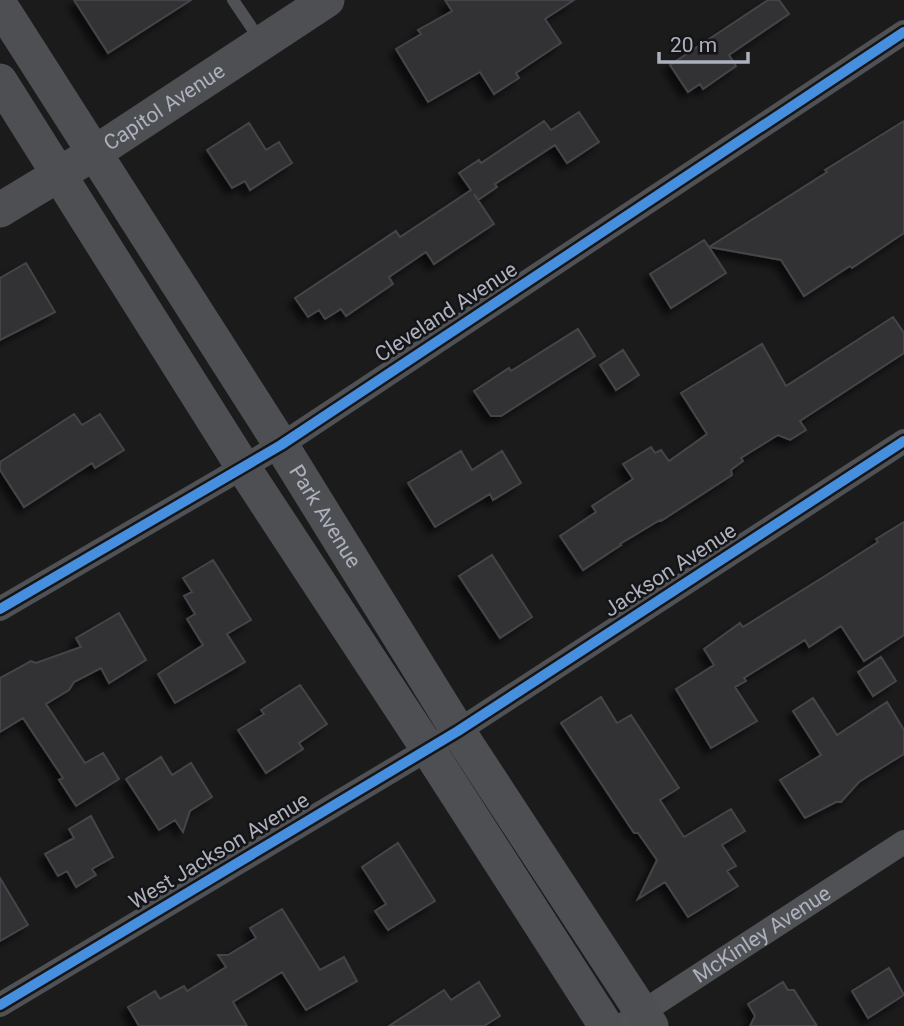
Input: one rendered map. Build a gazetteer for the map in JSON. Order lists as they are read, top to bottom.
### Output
{
  "streets": {
    "main road": ["Capitol Avenue", "Park Avenue"],
    "street": [
      "Cleveland Avenue",
      "Jackson Avenue",
      "West Jackson Avenue",
      "McKinley Avenue"
    ]
  },
  "crossings": [
    ["Capitol Avenue", "Park Avenue"],
    ["Cleveland Avenue", "Park Avenue"],
    ["Park Avenue", "Jackson Avenue"],
    ["Park Avenue", "West Jackson Avenue"],
    ["Park Avenue", "McKinley Avenue"],
    ["Jackson Avenue", "West Jackson Avenue"]
  ],
  "scale_bar": "20 m"
}
